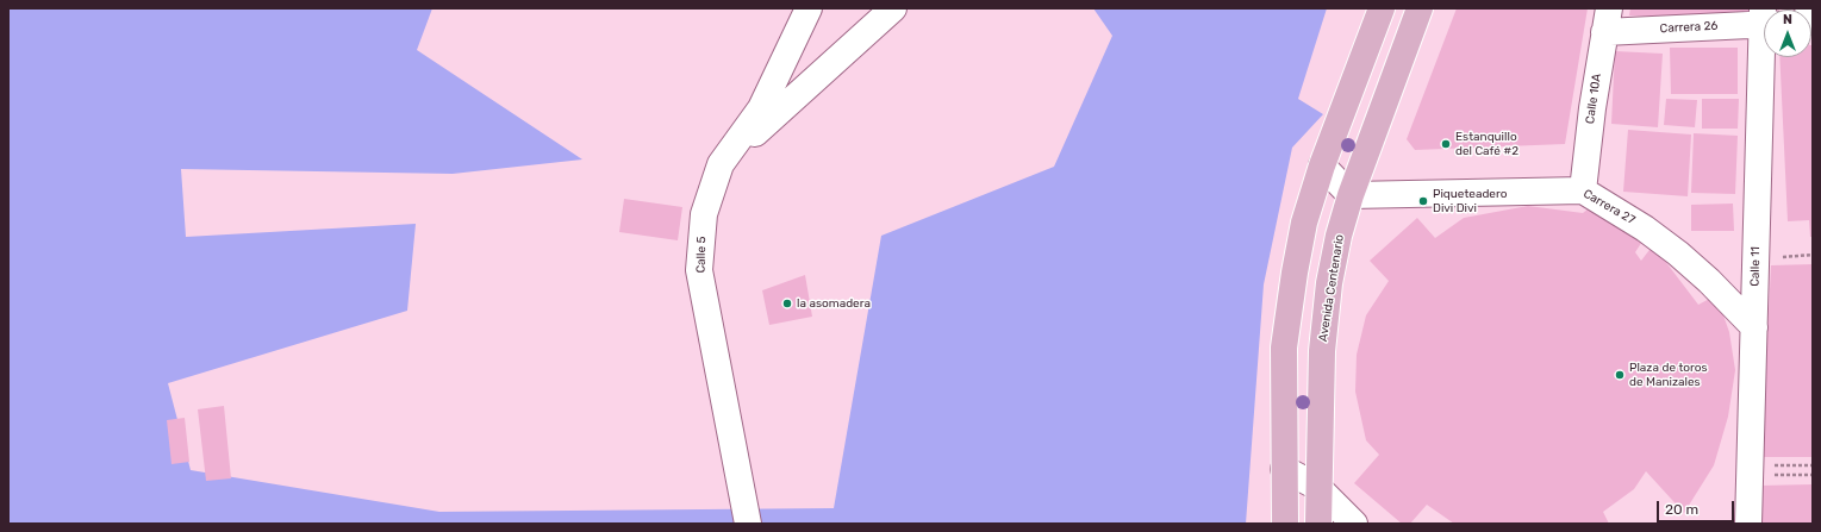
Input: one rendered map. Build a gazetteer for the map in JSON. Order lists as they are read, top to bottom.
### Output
{
  "streets": {
    "main road": ["Avenida Centenario"],
    "street": [
      "Carrera 26",
      "Calle 10A",
      "Carrera 27",
      "Calle 5",
      "Calle 11"
    ]
  },
  "crossings": [
    ["Carrera 26", "Calle 10A"],
    ["Calle 10A", "Carrera 27"],
    ["Carrera 27", "Calle 11"],
    ["Carrera 27", "Avenida Centenario"]
  ],
  "places": [
    "Estanquillo del Café #2",
    "Piqueteadero Divi Divi",
    "la asomadera",
    "Plaza de toros de Manizales"
  ],
  "scale_bar": "20 m",
  "north": "top"
}
